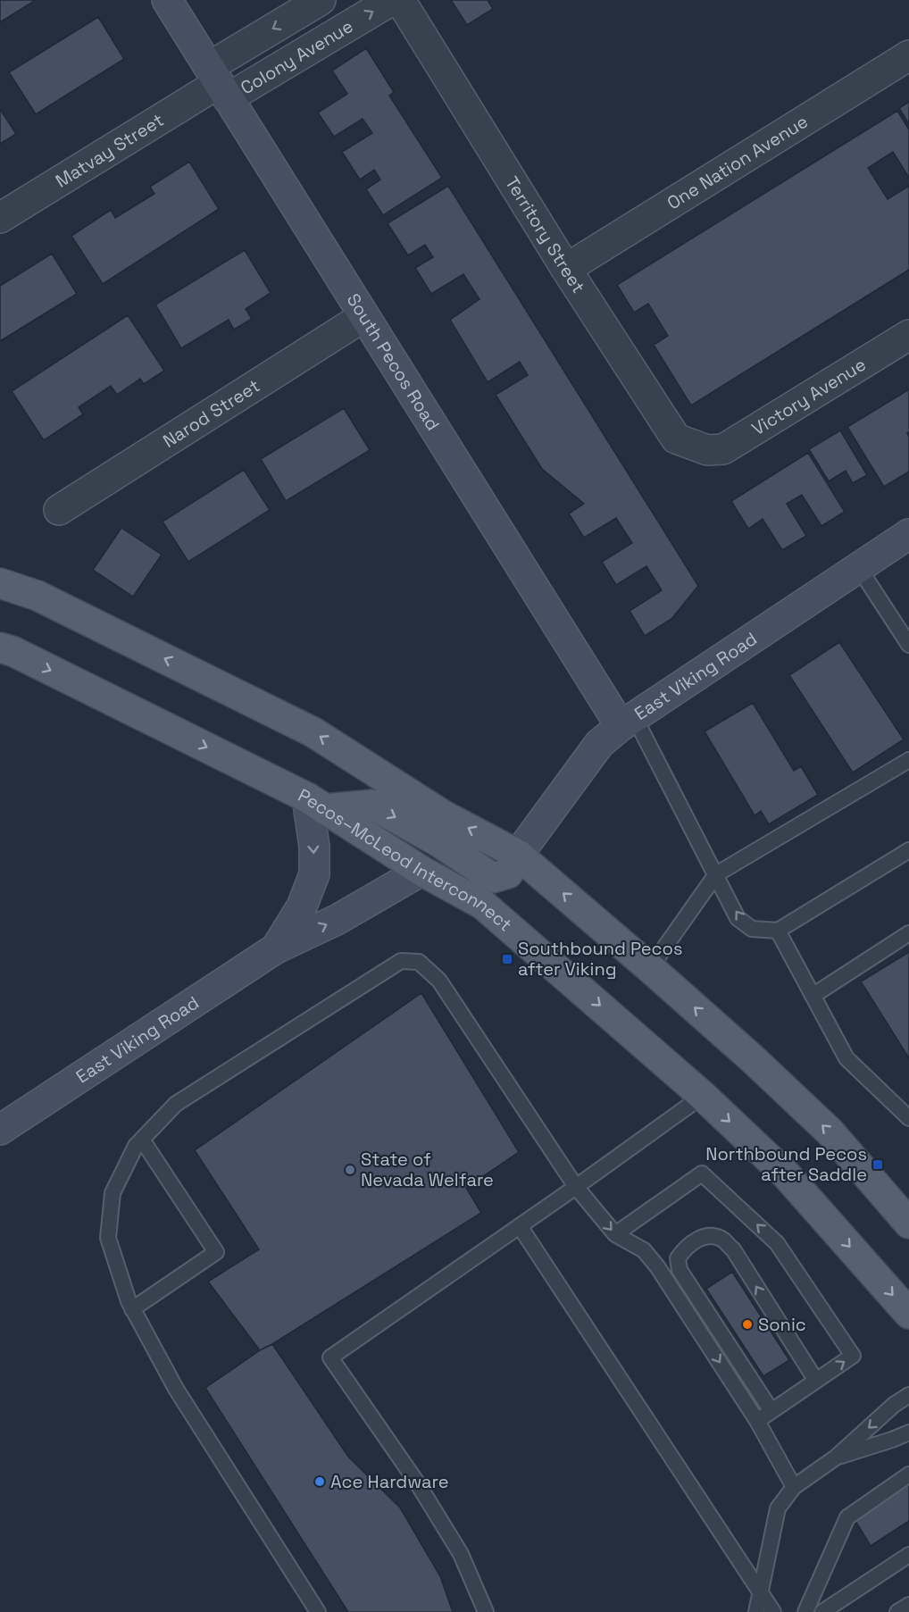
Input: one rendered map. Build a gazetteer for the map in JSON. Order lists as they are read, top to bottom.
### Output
{
  "streets": {
    "main road": ["Pecos–McLeod Interconnect"],
    "street": [
      "Colony Avenue",
      "Matvay Street",
      "One Nation Avenue",
      "Territory Street",
      "South Pecos Road",
      "Victory Avenue",
      "Narod Street",
      "East Viking Road"
    ]
  },
  "crossings": [
    ["Colony Avenue", "Matvay Street"],
    ["Colony Avenue", "South Pecos Road"],
    ["Matvay Street", "South Pecos Road"],
    ["One Nation Avenue", "Territory Street"],
    ["Territory Street", "Victory Avenue"],
    ["South Pecos Road", "Narod Street"],
    ["South Pecos Road", "East Viking Road"],
    ["East Viking Road", "Pecos–McLeod Interconnect"]
  ],
  "places": {
    "transit": ["Southbound Pecos after Viking", "Northbound Pecos after Saddle"],
    "other": ["State of Nevada Welfare", "Sonic", "Ace Hardware"]
  }
}
